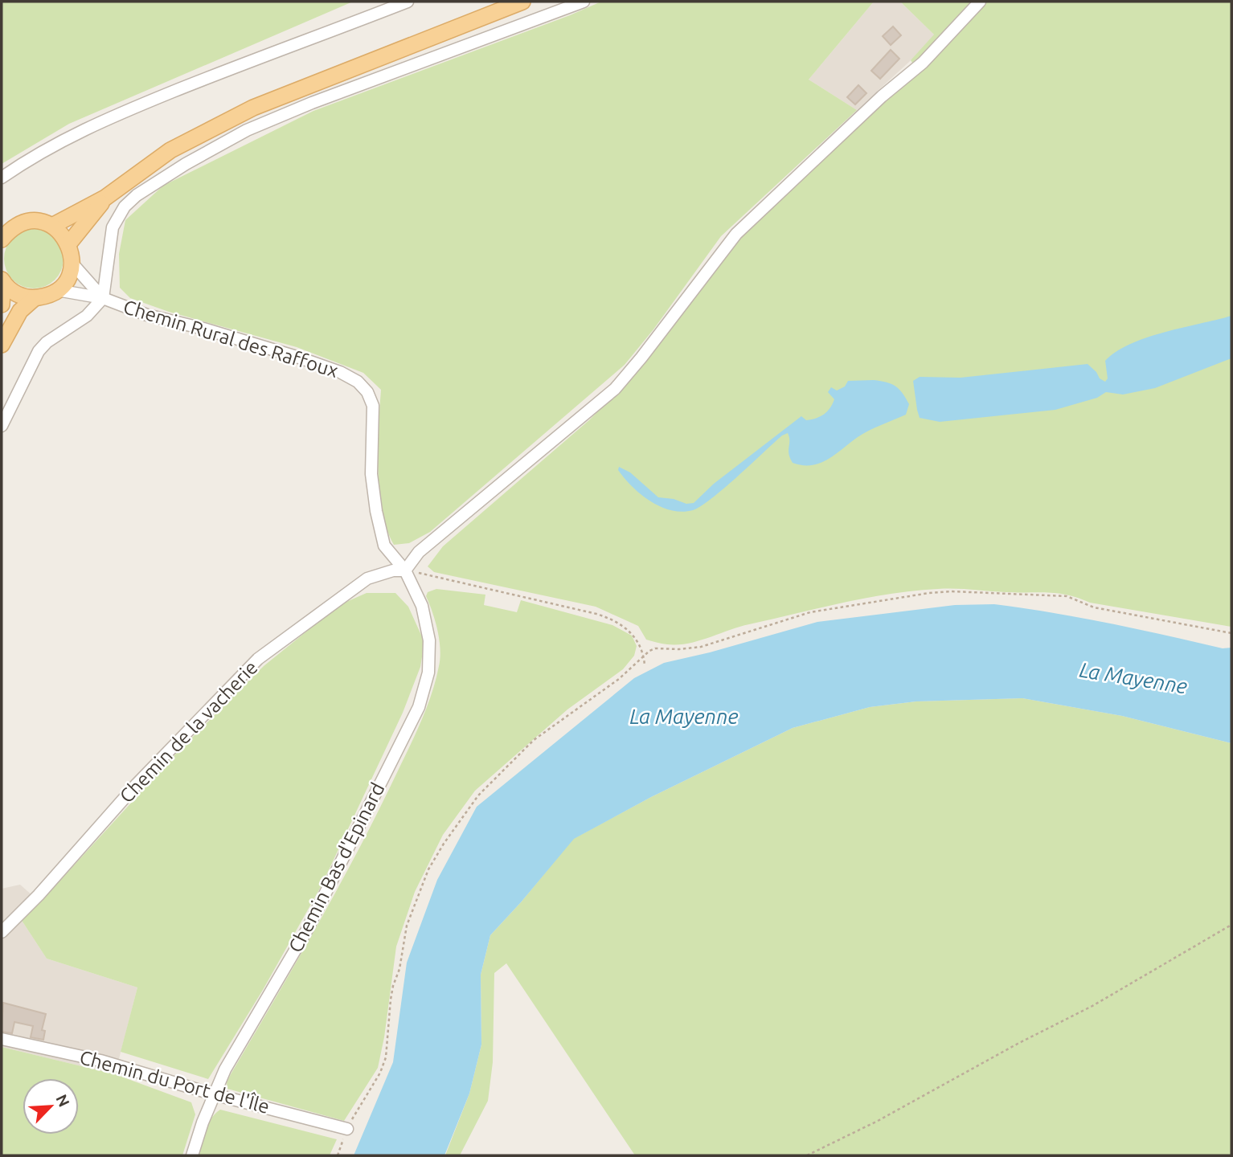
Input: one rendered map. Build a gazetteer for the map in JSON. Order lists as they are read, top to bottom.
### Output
{
  "streets": {
    "street": [
      "Chemin Rural des Raffoux",
      "Chemin de la vacherie",
      "Chemin Bas d'Epinard",
      "Chemin du Port de l'Île"
    ]
  },
  "crossings": [
    ["Chemin Rural des Raffoux", "Chemin de la vacherie"],
    ["Chemin Rural des Raffoux", "Chemin Bas d'Epinard"],
    ["Chemin de la vacherie", "Chemin Bas d'Epinard"],
    ["Chemin Bas d'Epinard", "Chemin du Port de l'Île"]
  ],
  "water": ["La Mayenne"],
  "north": "top right"
}
